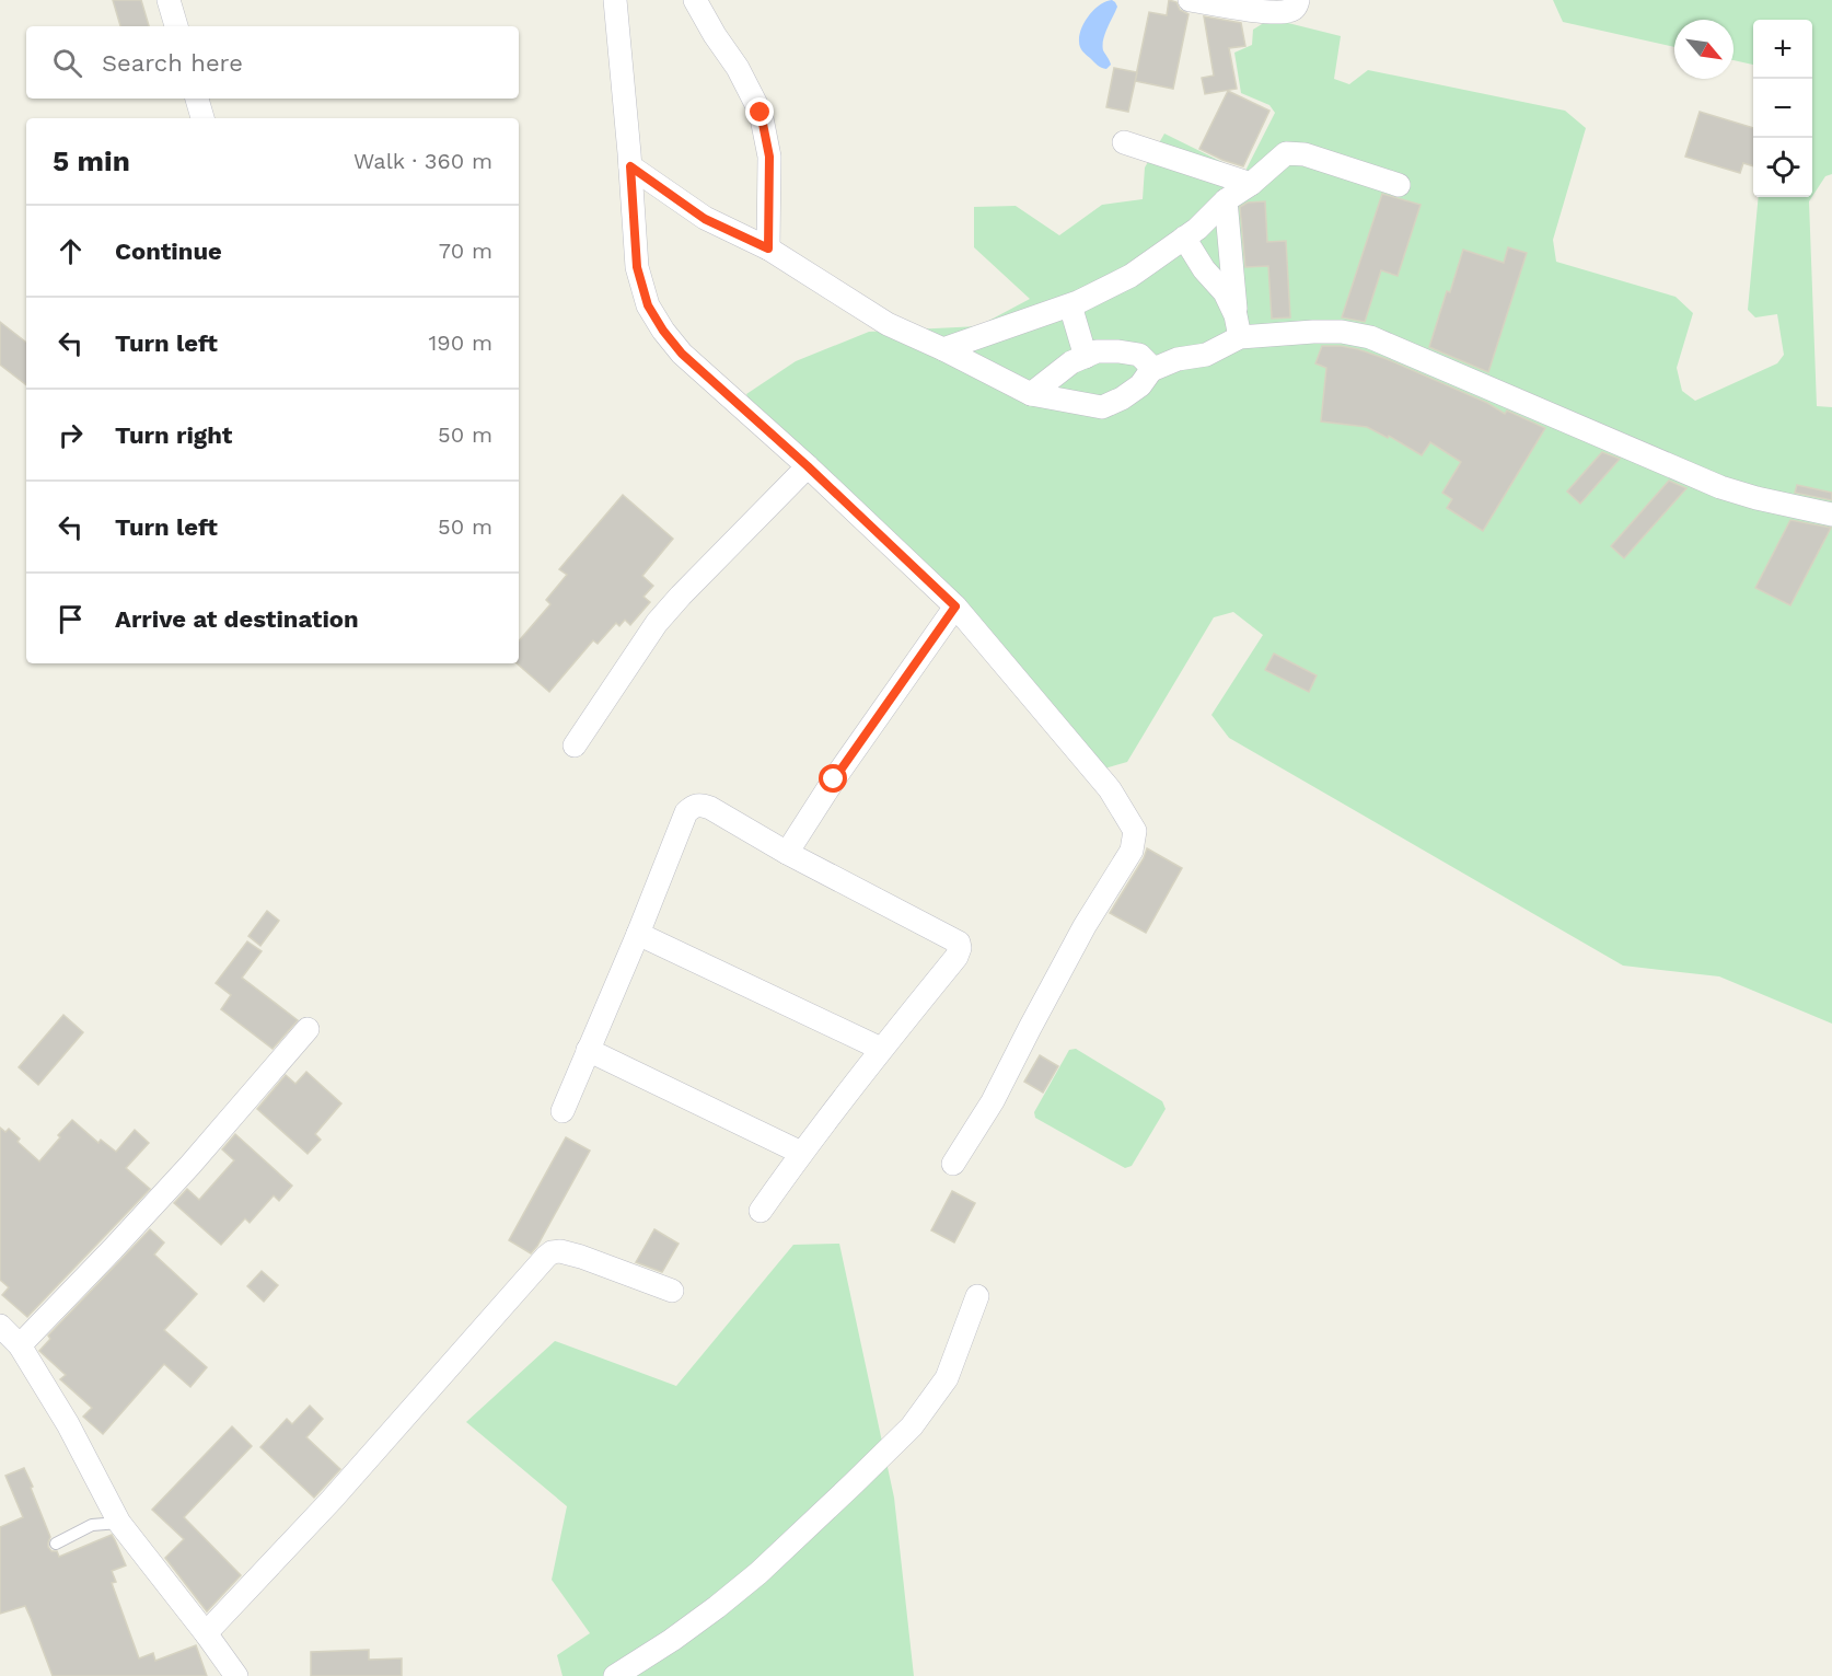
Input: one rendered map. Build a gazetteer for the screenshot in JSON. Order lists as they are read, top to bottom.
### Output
{
  "north": "bottom right",
  "page": {
    "map_buttons": ["+", "−"],
    "search": "Search here",
    "heading": ["5 min", "Walk · 360 m"],
    "list": [
      ["Continue", "70 m"],
      ["Turn left", "190 m"],
      ["Turn right", "50 m"],
      ["Turn left", "50 m"],
      "Arrive at destination"
    ]
  }
}
